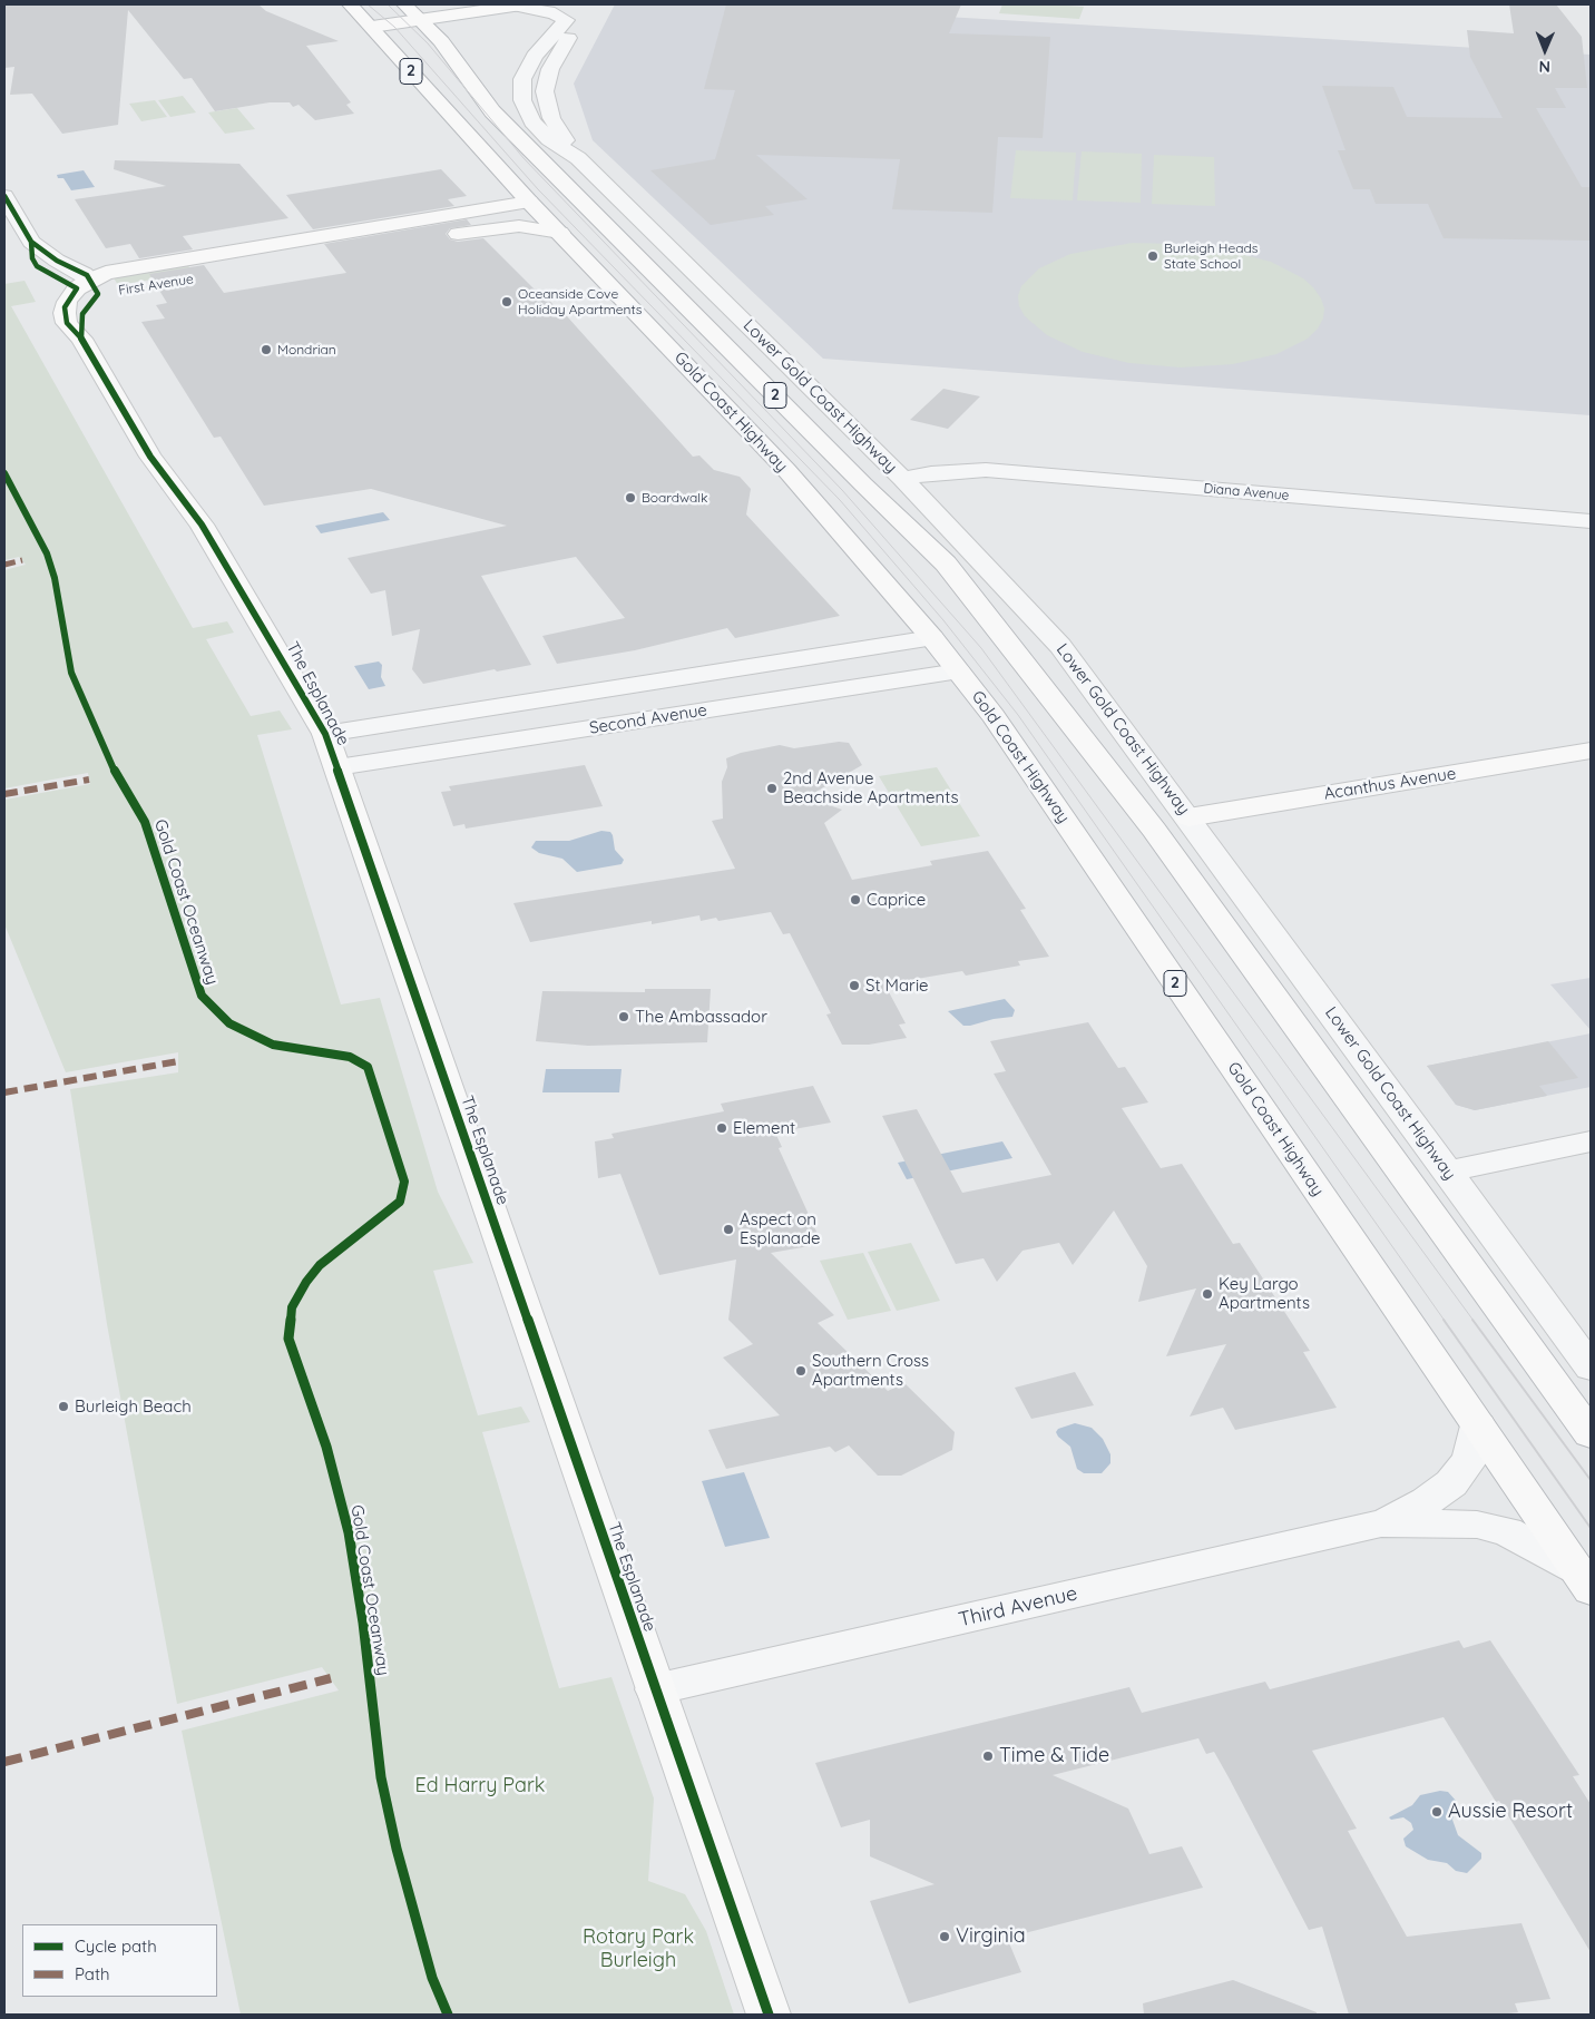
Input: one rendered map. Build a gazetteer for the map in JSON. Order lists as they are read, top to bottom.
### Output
{
  "streets": {
    "main road": [
      "2",
      "First Avenue",
      "Gold Coast Highway",
      "The Esplanade",
      "Acanthus Avenue"
    ],
    "street": [
      "Lower Gold Coast Highway",
      "Diana Avenue",
      "Second Avenue",
      "Third Avenue"
    ],
    "cycle path": ["Gold Coast Oceanway"]
  },
  "crossings": [
    ["First Avenue", "Gold Coast Highway"],
    ["First Avenue", "The Esplanade"],
    ["Lower Gold Coast Highway", "Diana Avenue"],
    ["Lower Gold Coast Highway", "Acanthus Avenue"],
    ["Gold Coast Highway", "Second Avenue"],
    ["Gold Coast Highway", "Third Avenue"],
    ["The Esplanade", "Second Avenue"],
    ["The Esplanade", "Third Avenue"]
  ],
  "parks": ["Ed Harry Park", "Rotary Park Burleigh"],
  "places": [
    "Burleigh Heads State School",
    "Oceanside Cove Holiday Apartments",
    "Mondrian",
    "Boardwalk",
    "2nd Avenue Beachside Apartments",
    "Caprice",
    "St Marie",
    "The Ambassador",
    "Element",
    "Aspect on Esplanade",
    "Key Largo Apartments",
    "Southern Cross Apartments",
    "Burleigh Beach",
    "Time & Tide",
    "Aussie Resort",
    "Virginia"
  ],
  "legend": ["Cycle path", "Path"],
  "north": "bottom"
}
